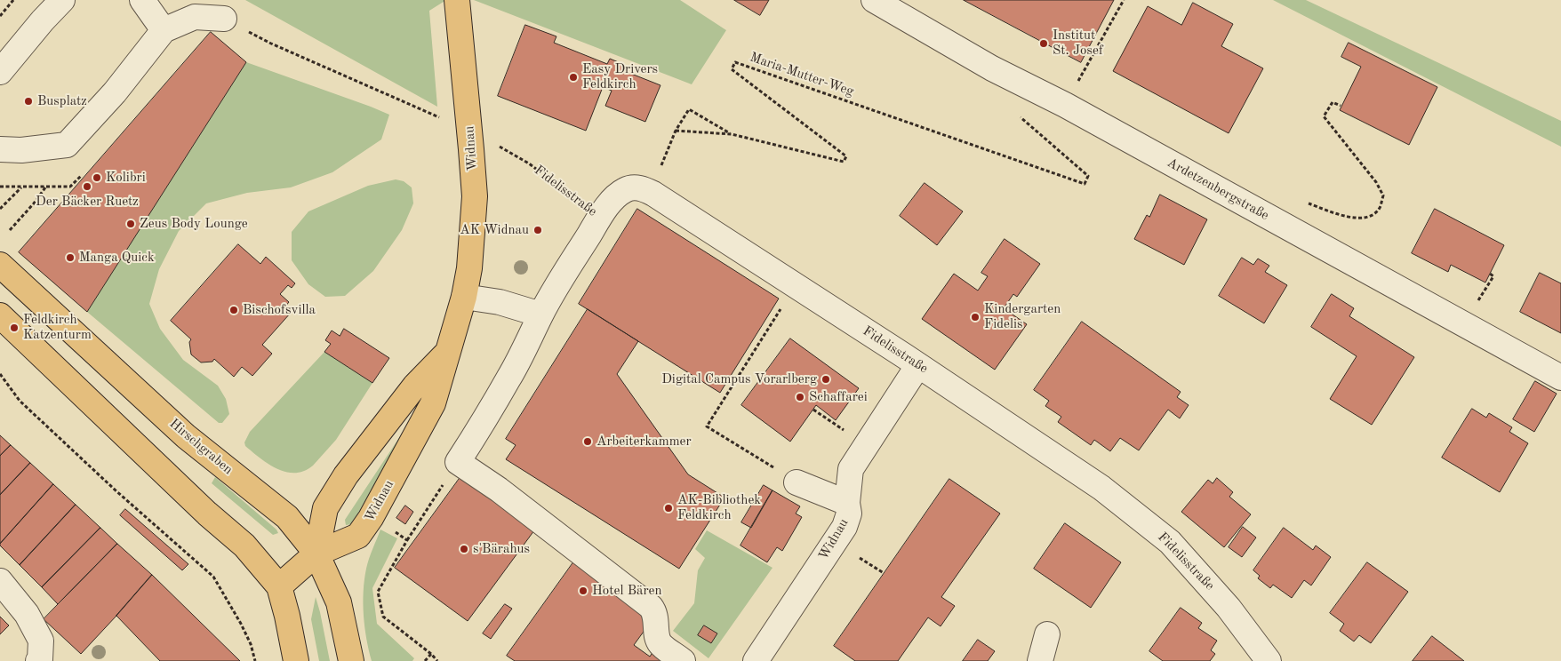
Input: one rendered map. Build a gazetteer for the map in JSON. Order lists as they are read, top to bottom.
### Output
{
  "streets": {
    "main road": ["Widnau", "Hirschgraben"],
    "street": ["Ardetzenbergstraße", "Fidelisstraße"],
    "path": ["Maria-Mutter-Weg"]
  },
  "crossings": [
    ["Widnau", "Fidelisstraße"],
    ["Widnau", "Hirschgraben"]
  ],
  "places": [
    "Institut St. Josef",
    "Easy Drivers Feldkirch",
    "Busplatz",
    "Kolibri",
    "Der Bäcker Ruetz",
    "Zeus Body Lounge",
    "AK Widnau",
    "Manga Quick",
    "Bischofsvilla",
    "Kindergarten Fidelis",
    "Feldkirch Katzenturm",
    "Digital Campus Vorarlberg",
    "Schaffarei",
    "Arbeiterkammer",
    "AK-Bibliothek Feldkirch",
    "s'Bärahus",
    "Hotel Bären"
  ]
}
